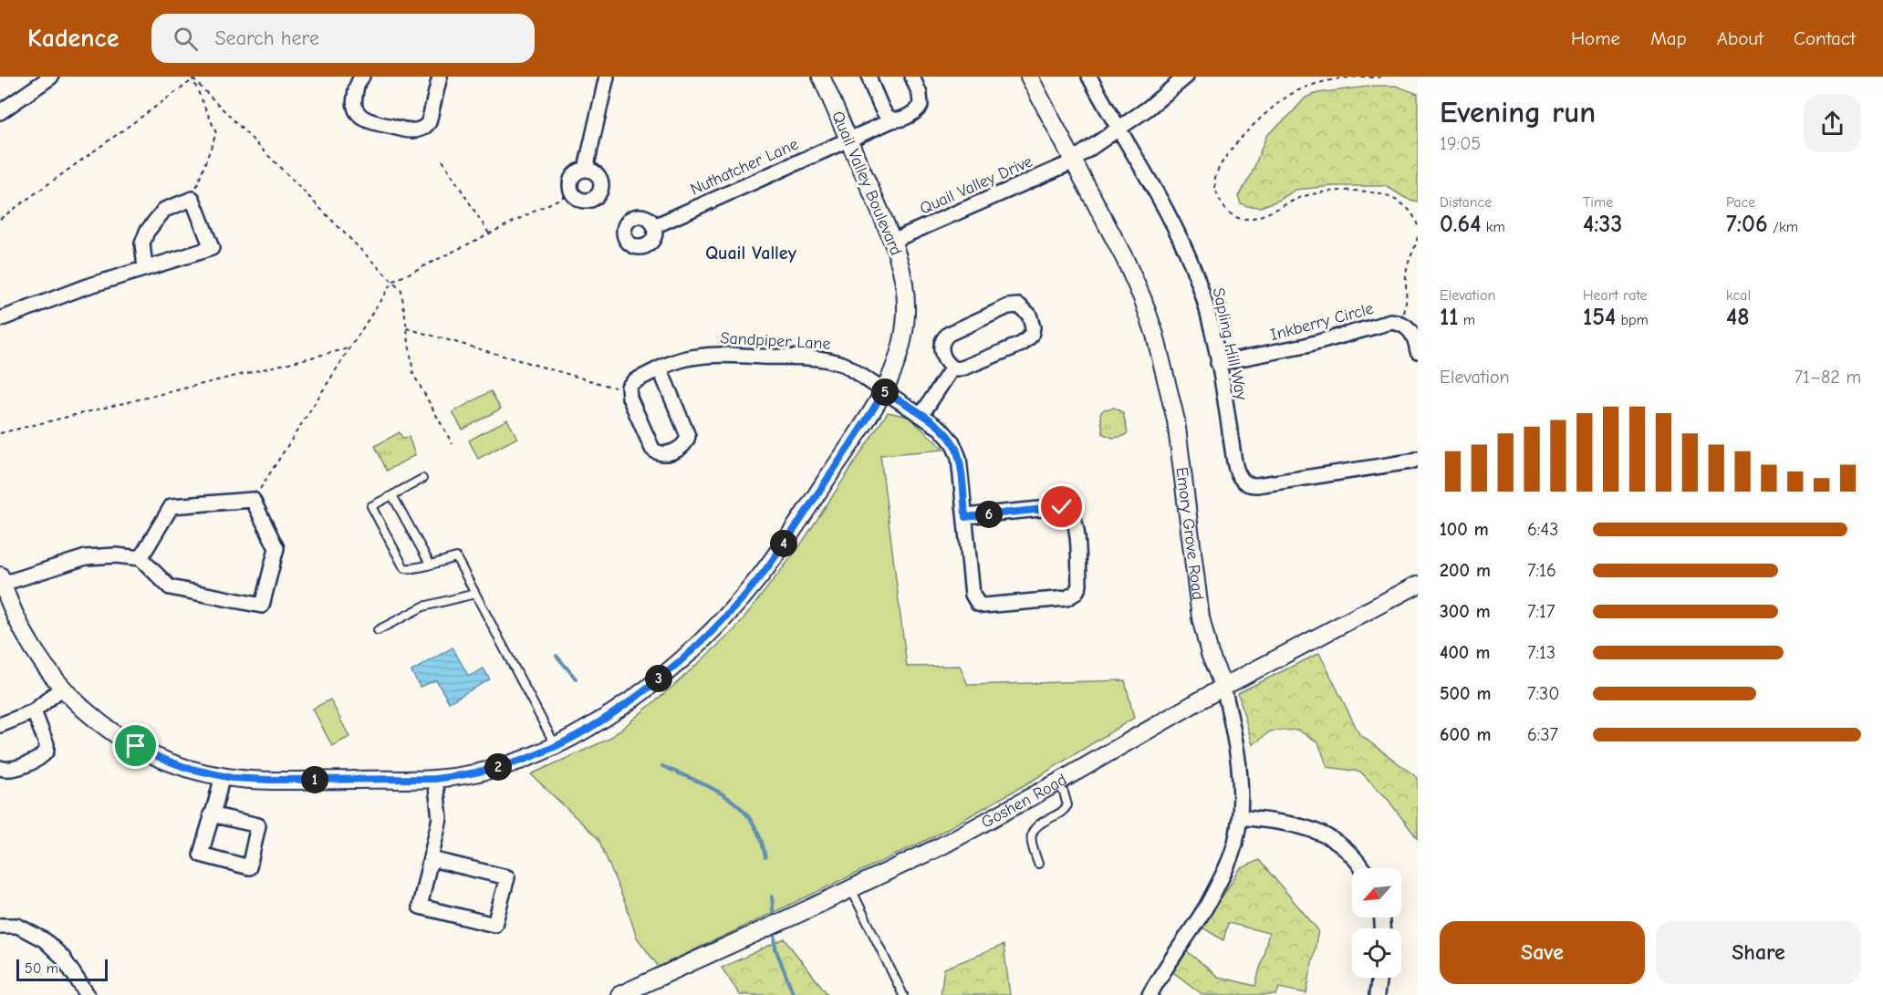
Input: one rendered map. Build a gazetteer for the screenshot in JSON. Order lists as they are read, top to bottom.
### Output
{
  "streets": {
    "street": [
      "Nuthatcher Lane",
      "Quail Valley Boulevard",
      "Quail Valley Drive",
      "Inkberry Circle",
      "Sandpiper Lane",
      "Sapling Hill Way",
      "Emory Grove Road",
      "Goshen Road"
    ]
  },
  "crossings": [
    ["Nuthatcher Lane", "Quail Valley Boulevard"],
    ["Quail Valley Boulevard", "Quail Valley Drive"],
    ["Quail Valley Boulevard", "Sandpiper Lane"],
    ["Quail Valley Drive", "Sapling Hill Way"],
    ["Quail Valley Drive", "Emory Grove Road"],
    ["Inkberry Circle", "Sapling Hill Way"],
    ["Emory Grove Road", "Goshen Road"]
  ],
  "districts": ["Quail Valley"],
  "scale_bar": "50 m",
  "north": "bottom left",
  "page": {
    "header": "Kadence",
    "search": "Search here",
    "nav": [
      "Home",
      "Map",
      "About",
      "Contact"
    ],
    "heading": ["Evening run", "19:05"],
    "stats": [
      ["Distance", "0.64 km"],
      ["Time", "4:33"],
      ["Pace", "7:06 /km"],
      ["Elevation", "11 m"],
      ["Heart rate", "154 bpm"],
      ["kcal", "48"]
    ],
    "chart": ["Elevation", "71–82 m"],
    "pins": [
      "5",
      "6",
      "4",
      "3",
      "2",
      "1"
    ],
    "list": [
      {
        "name": "100 m",
        "note": "6:43"
      },
      {
        "name": "200 m",
        "note": "7:16"
      },
      {
        "name": "300 m",
        "note": "7:17"
      },
      {
        "name": "400 m",
        "note": "7:13"
      },
      {
        "name": "500 m",
        "note": "7:30"
      },
      {
        "name": "600 m",
        "note": "6:37"
      }
    ],
    "buttons": ["Save", "Share"],
    "scale": "50 m"
  }
}
